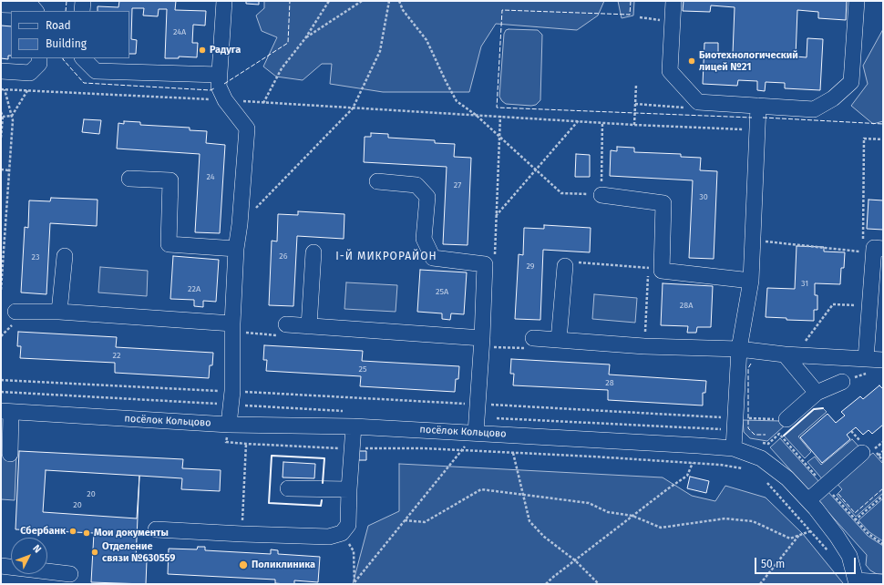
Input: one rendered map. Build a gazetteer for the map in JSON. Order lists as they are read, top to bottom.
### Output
{
  "streets": {
    "street": ["посёлок Кольцово"]
  },
  "districts": ["I-Й МИКРОРАЙОН"],
  "places": [
    "Радуга",
    "Биотехнологический лицей №21",
    "Сбербанк",
    "Мои документы",
    "Отделение связи №630559",
    "Поликлиника"
  ],
  "house_numbers": [
    "24А",
    "24",
    "27",
    "30",
    "26",
    "23",
    "29",
    "31",
    "22А",
    "25А",
    "28А",
    "22",
    "25",
    "28",
    "20",
    "20"
  ],
  "legend": ["Road", "Building"],
  "scale_bar": "50 m",
  "north": "top right"
}
